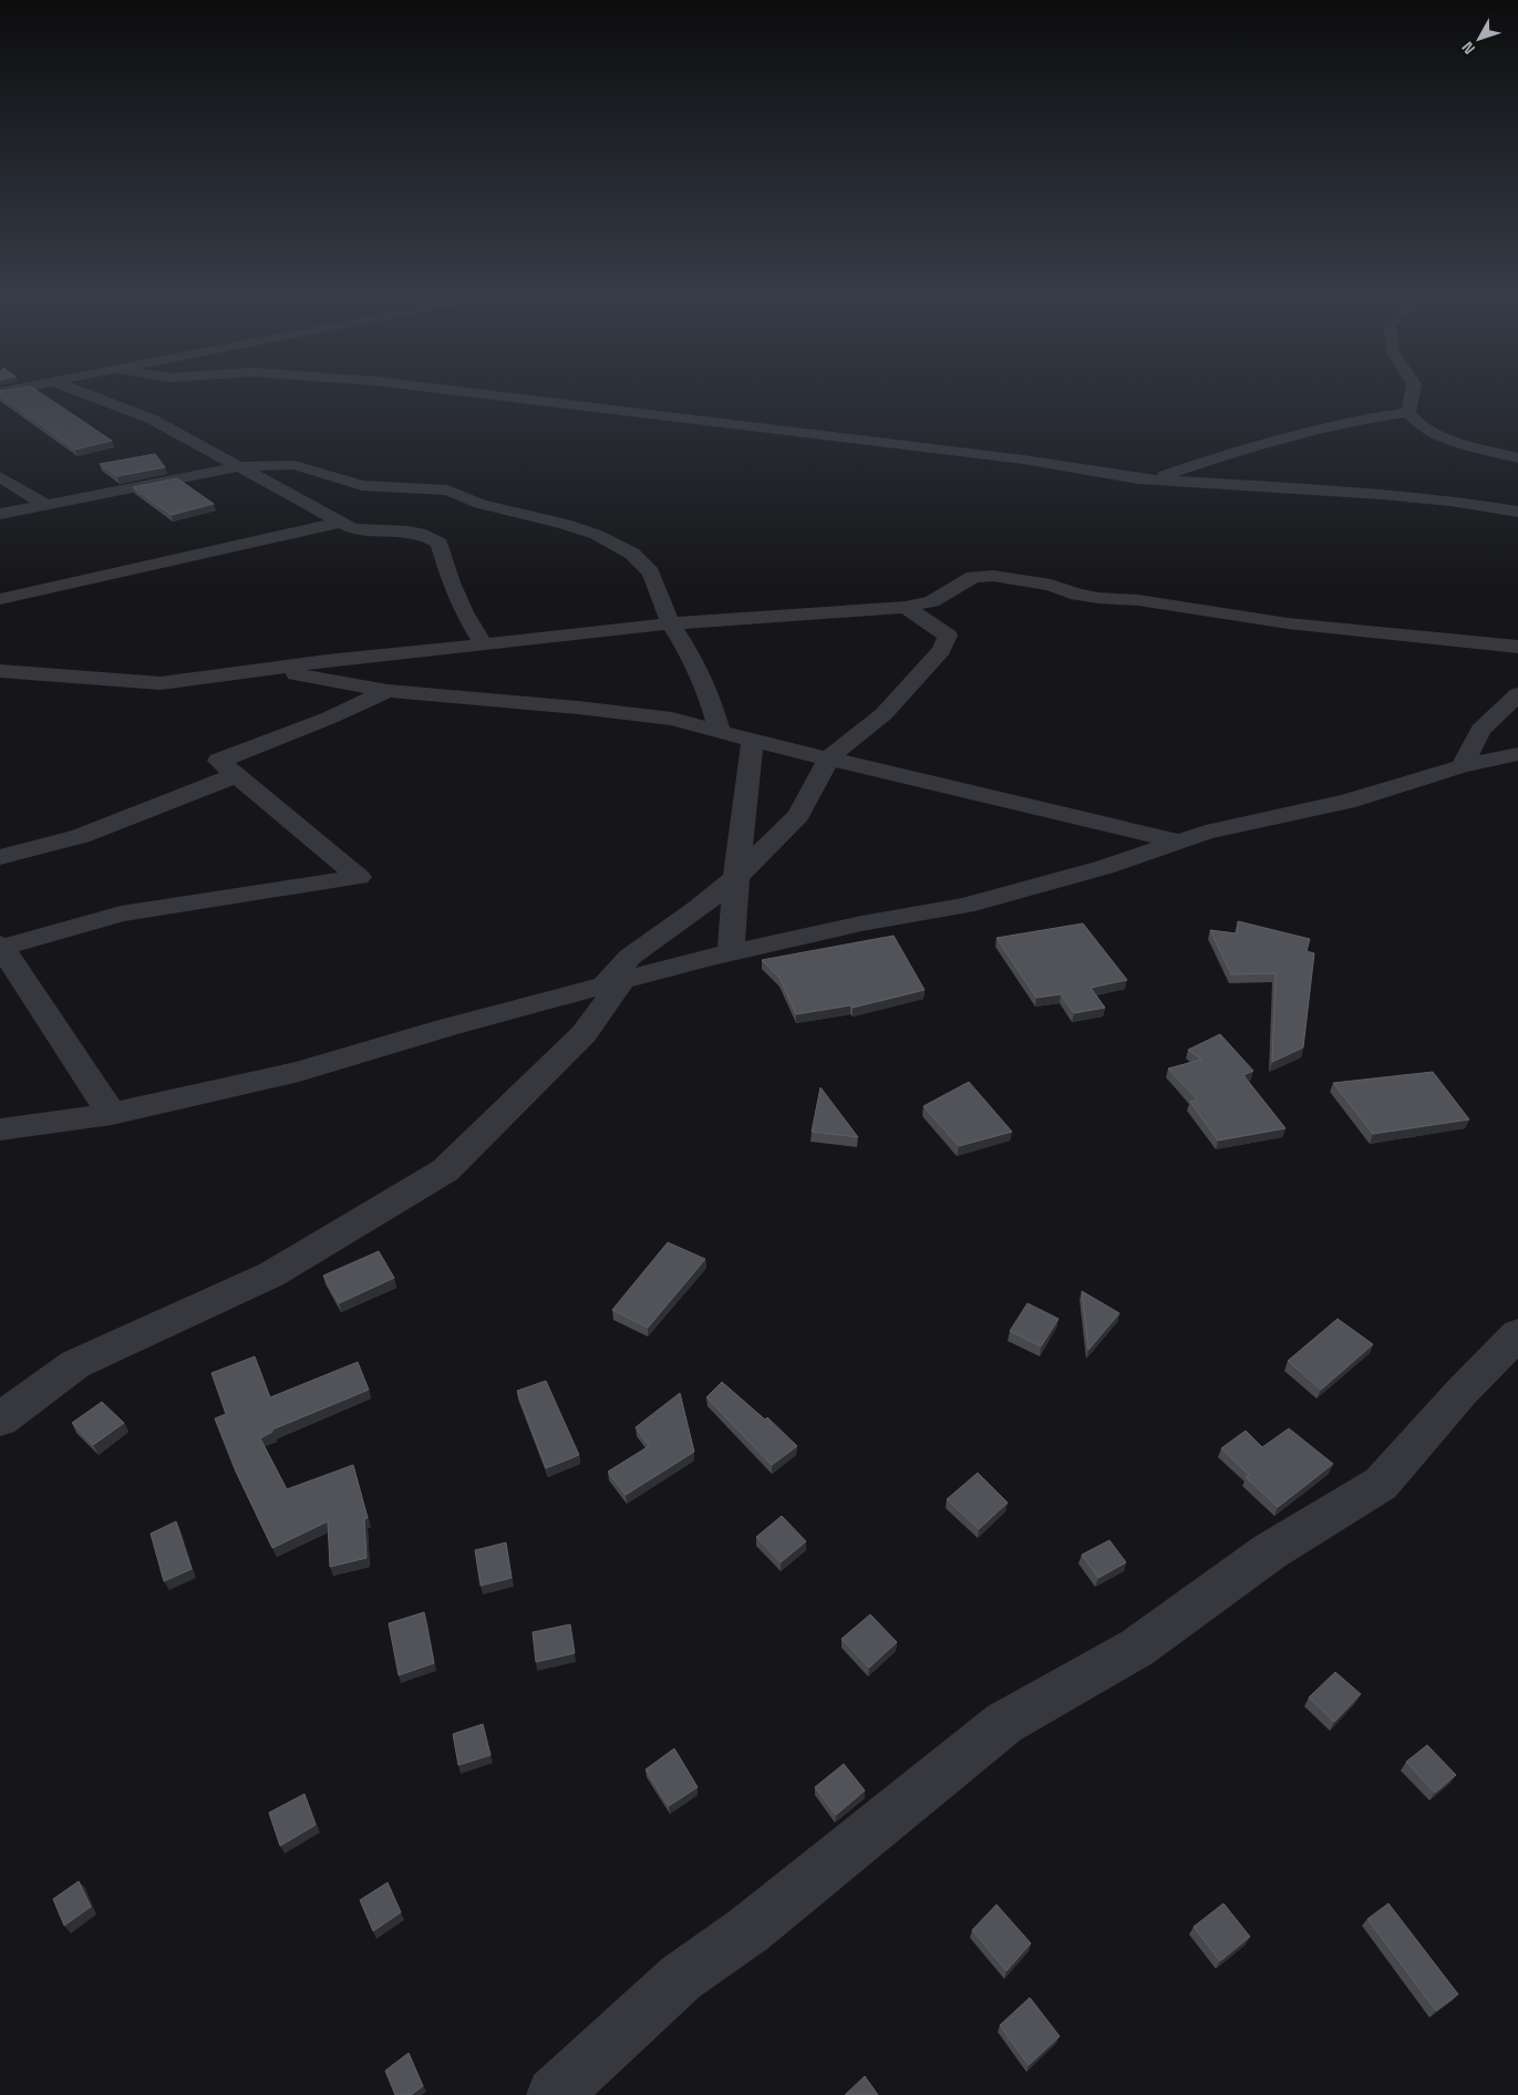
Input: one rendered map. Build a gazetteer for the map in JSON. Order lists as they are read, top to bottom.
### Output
{
  "north": "bottom left"
}
